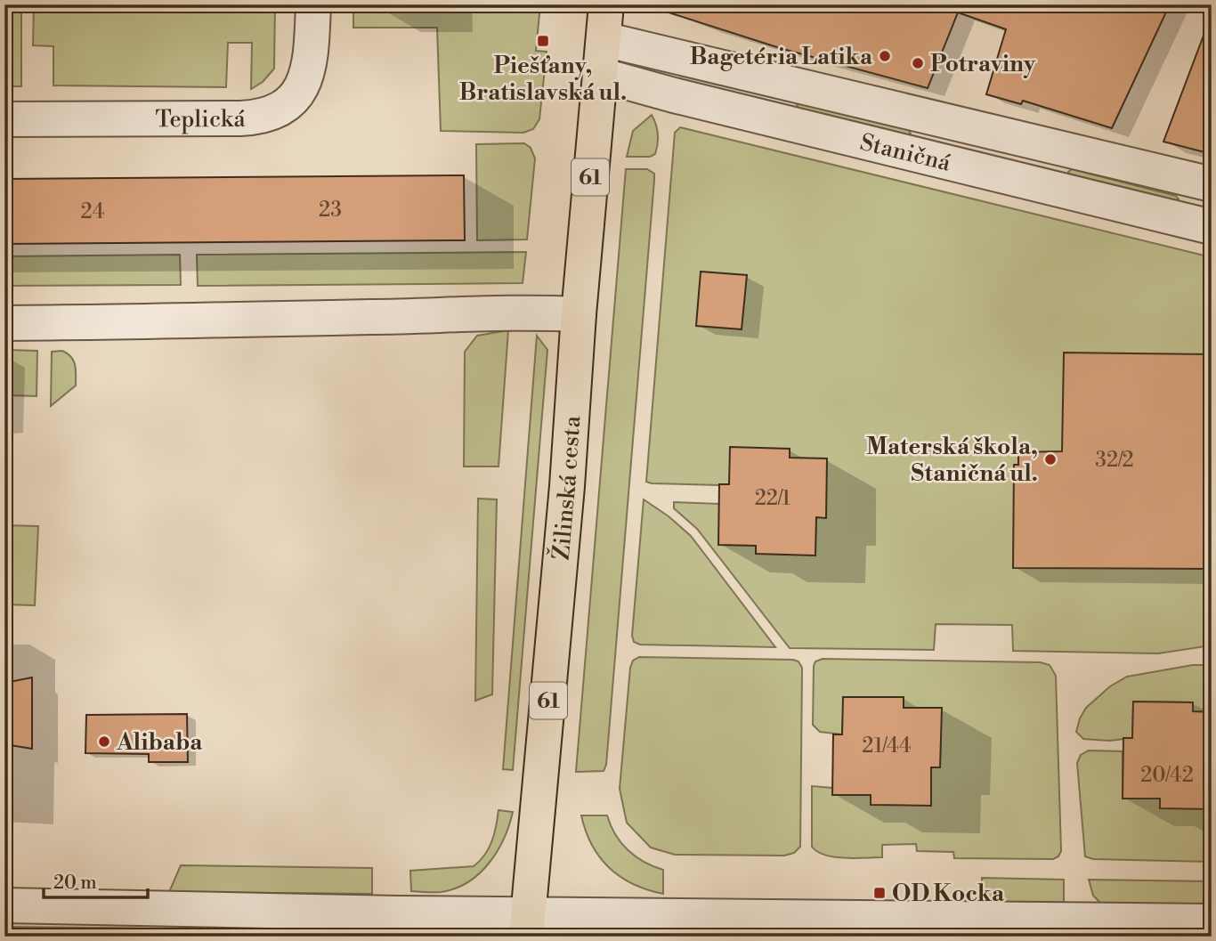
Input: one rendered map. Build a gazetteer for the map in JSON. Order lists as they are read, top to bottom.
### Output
{
  "streets": {
    "main road": ["61", "Žilinská cesta"],
    "street": ["Teplická", "Staničná"]
  },
  "crossings": [
    ["Staničná", "61"],
    ["Staničná", "Žilinská cesta"],
    ["61", "Žilinská cesta"]
  ],
  "places": {
    "transit": ["Piešťany, Bratislavská ul.", "OD Kocka"],
    "other": [
      "Bagetéria Latika",
      "Potraviny",
      "Materská škola, Staničná ul.",
      "Alibaba"
    ]
  },
  "house_numbers": [
    "23",
    "24",
    "32/2",
    "22/1",
    "21/44",
    "20/42"
  ],
  "scale_bar": "20 m"
}
